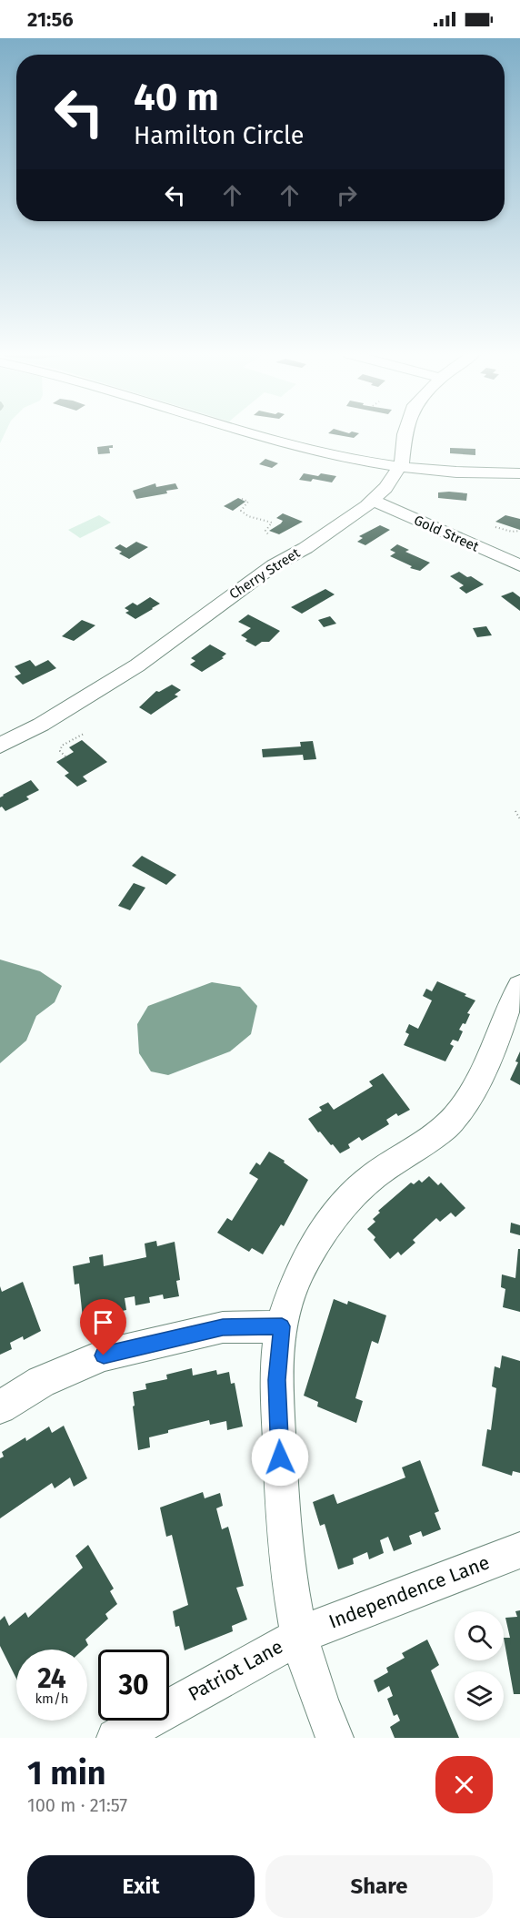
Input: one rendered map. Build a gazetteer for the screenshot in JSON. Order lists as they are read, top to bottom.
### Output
{
  "streets": {
    "street": [
      "Gold Street",
      "Cherry Street",
      "Independence Lane",
      "Patriot Lane"
    ]
  },
  "crossings": [
    ["Gold Street", "Cherry Street"],
    ["Independence Lane", "Patriot Lane"]
  ],
  "page": {
    "status": "21:56",
    "turn": ["40 m", "Hamilton Circle"],
    "speed": "24 km/h",
    "limit": "30",
    "heading": ["1 min", "100 m · 21:57"],
    "buttons": ["Exit", "Share"]
  }
}
